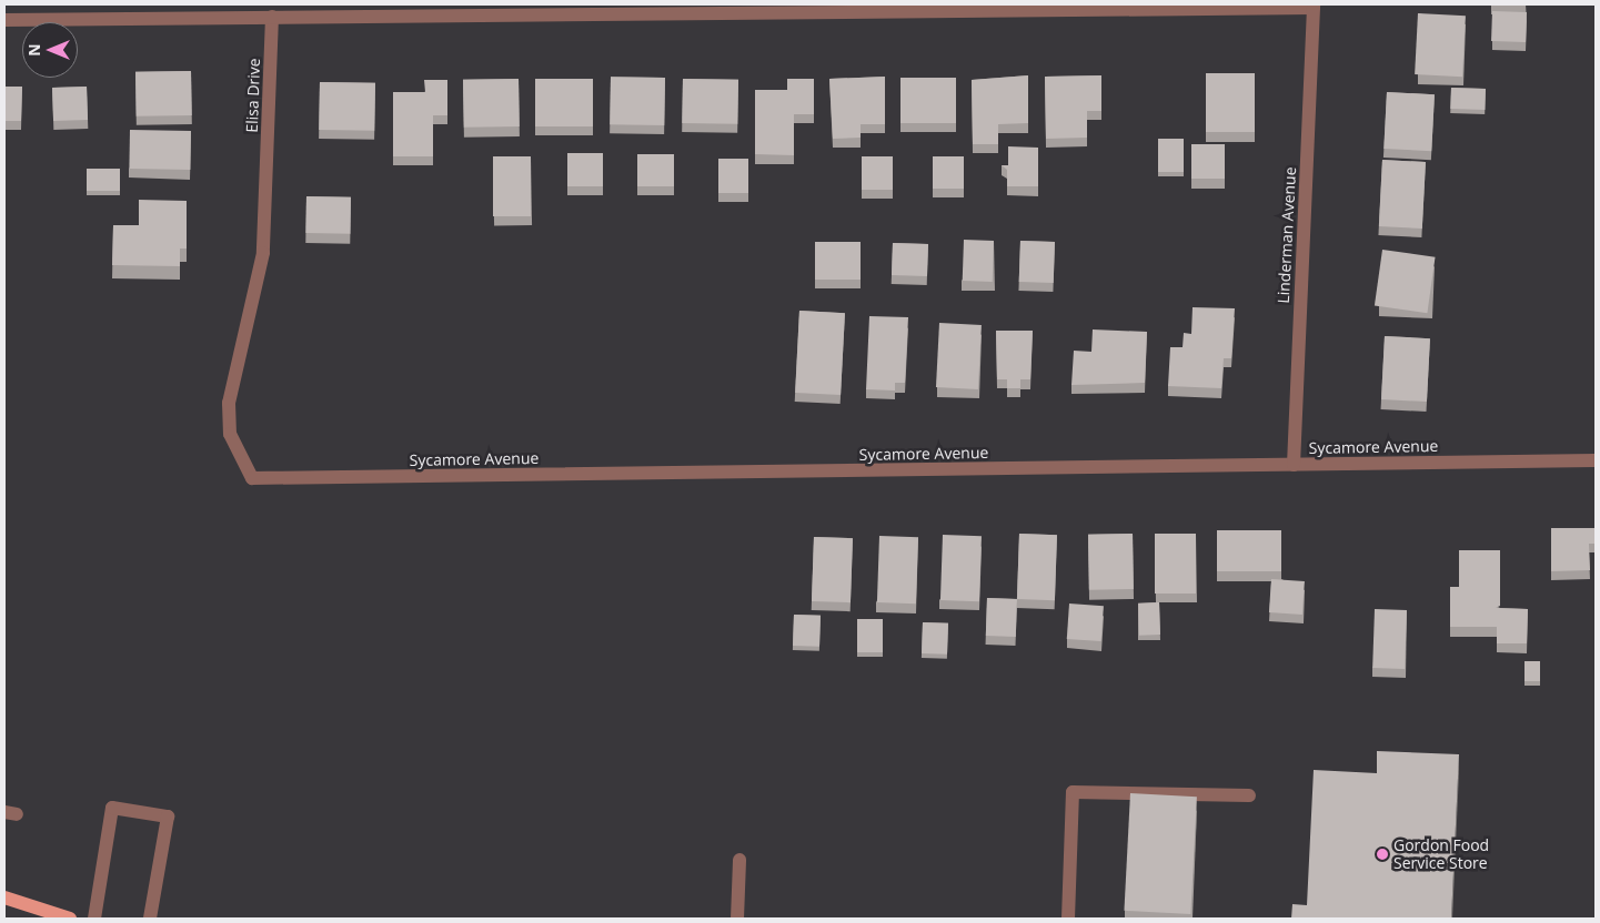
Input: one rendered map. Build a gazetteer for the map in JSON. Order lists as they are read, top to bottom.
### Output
{
  "streets": {
    "street": ["Elisa Drive", "Linderman Avenue", "Sycamore Avenue"]
  },
  "crossings": [
    ["Elisa Drive", "Sycamore Avenue"],
    ["Linderman Avenue", "Sycamore Avenue"]
  ],
  "places": ["Gordon Food Service Store"],
  "north": "left"
}
